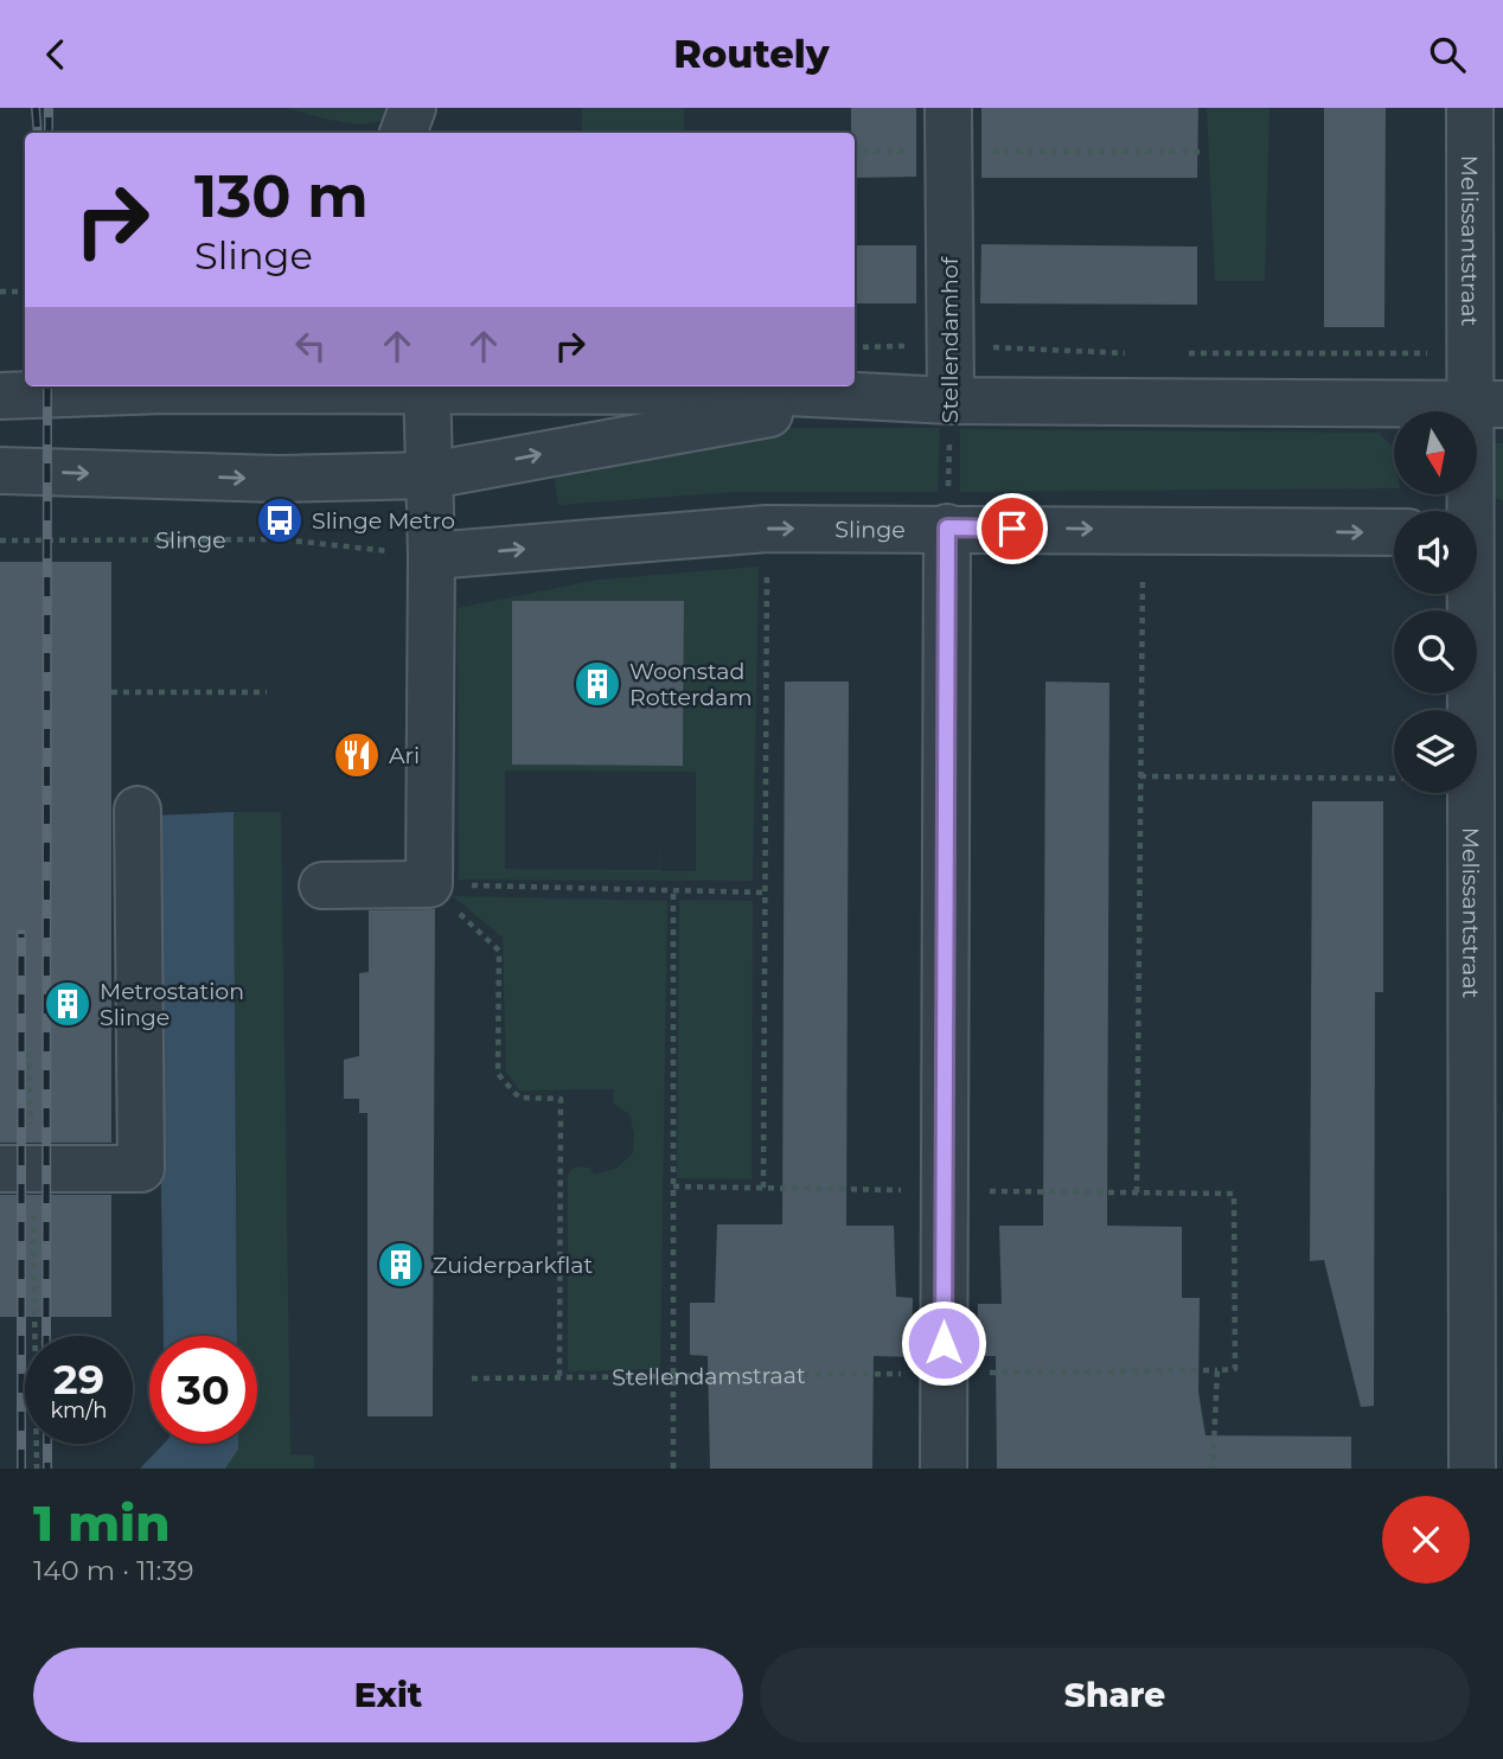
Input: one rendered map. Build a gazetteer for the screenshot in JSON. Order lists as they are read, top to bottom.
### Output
{
  "streets": {
    "street": ["Melissantstraat", "Stellendamhof", "Slinge"],
    "path": ["Stellendamstraat"]
  },
  "crossings": [
    ["Stellendamhof", "Slinge"]
  ],
  "places": {
    "bus stop": ["Slinge Metro"],
    "building": ["Woonstad Rotterdam", "Metrostation Slinge", "Zuiderparkflat"],
    "restaurant": ["Ari"]
  },
  "north": "bottom",
  "page": {
    "header": "Routely",
    "turn": ["130 m", "Slinge"],
    "speed": "29 km/h",
    "limit": "30",
    "heading": ["1 min", "140 m · 11:39"],
    "buttons": ["Exit", "Share"]
  }
}
